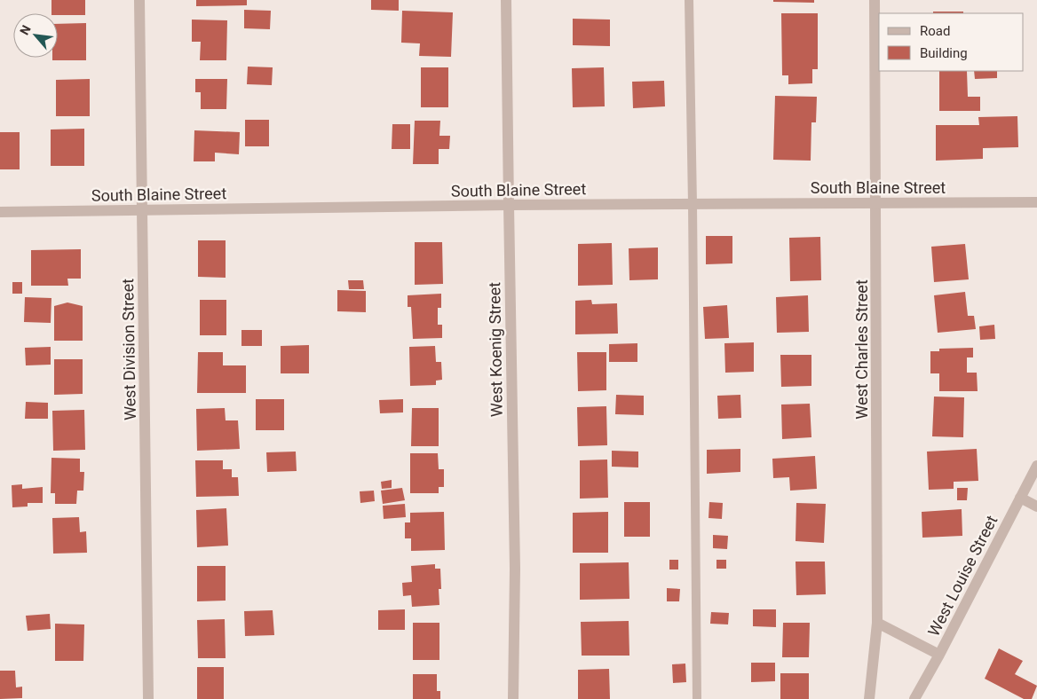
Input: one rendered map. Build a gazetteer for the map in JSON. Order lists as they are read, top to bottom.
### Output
{
  "streets": {
    "street": [
      "South Blaine Street",
      "West Division Street",
      "West Koenig Street",
      "West Charles Street",
      "West Louise Street"
    ]
  },
  "crossings": [
    ["South Blaine Street", "West Division Street"],
    ["South Blaine Street", "West Koenig Street"],
    ["South Blaine Street", "West Charles Street"]
  ],
  "legend": ["Road", "Building"],
  "north": "top left"
}
